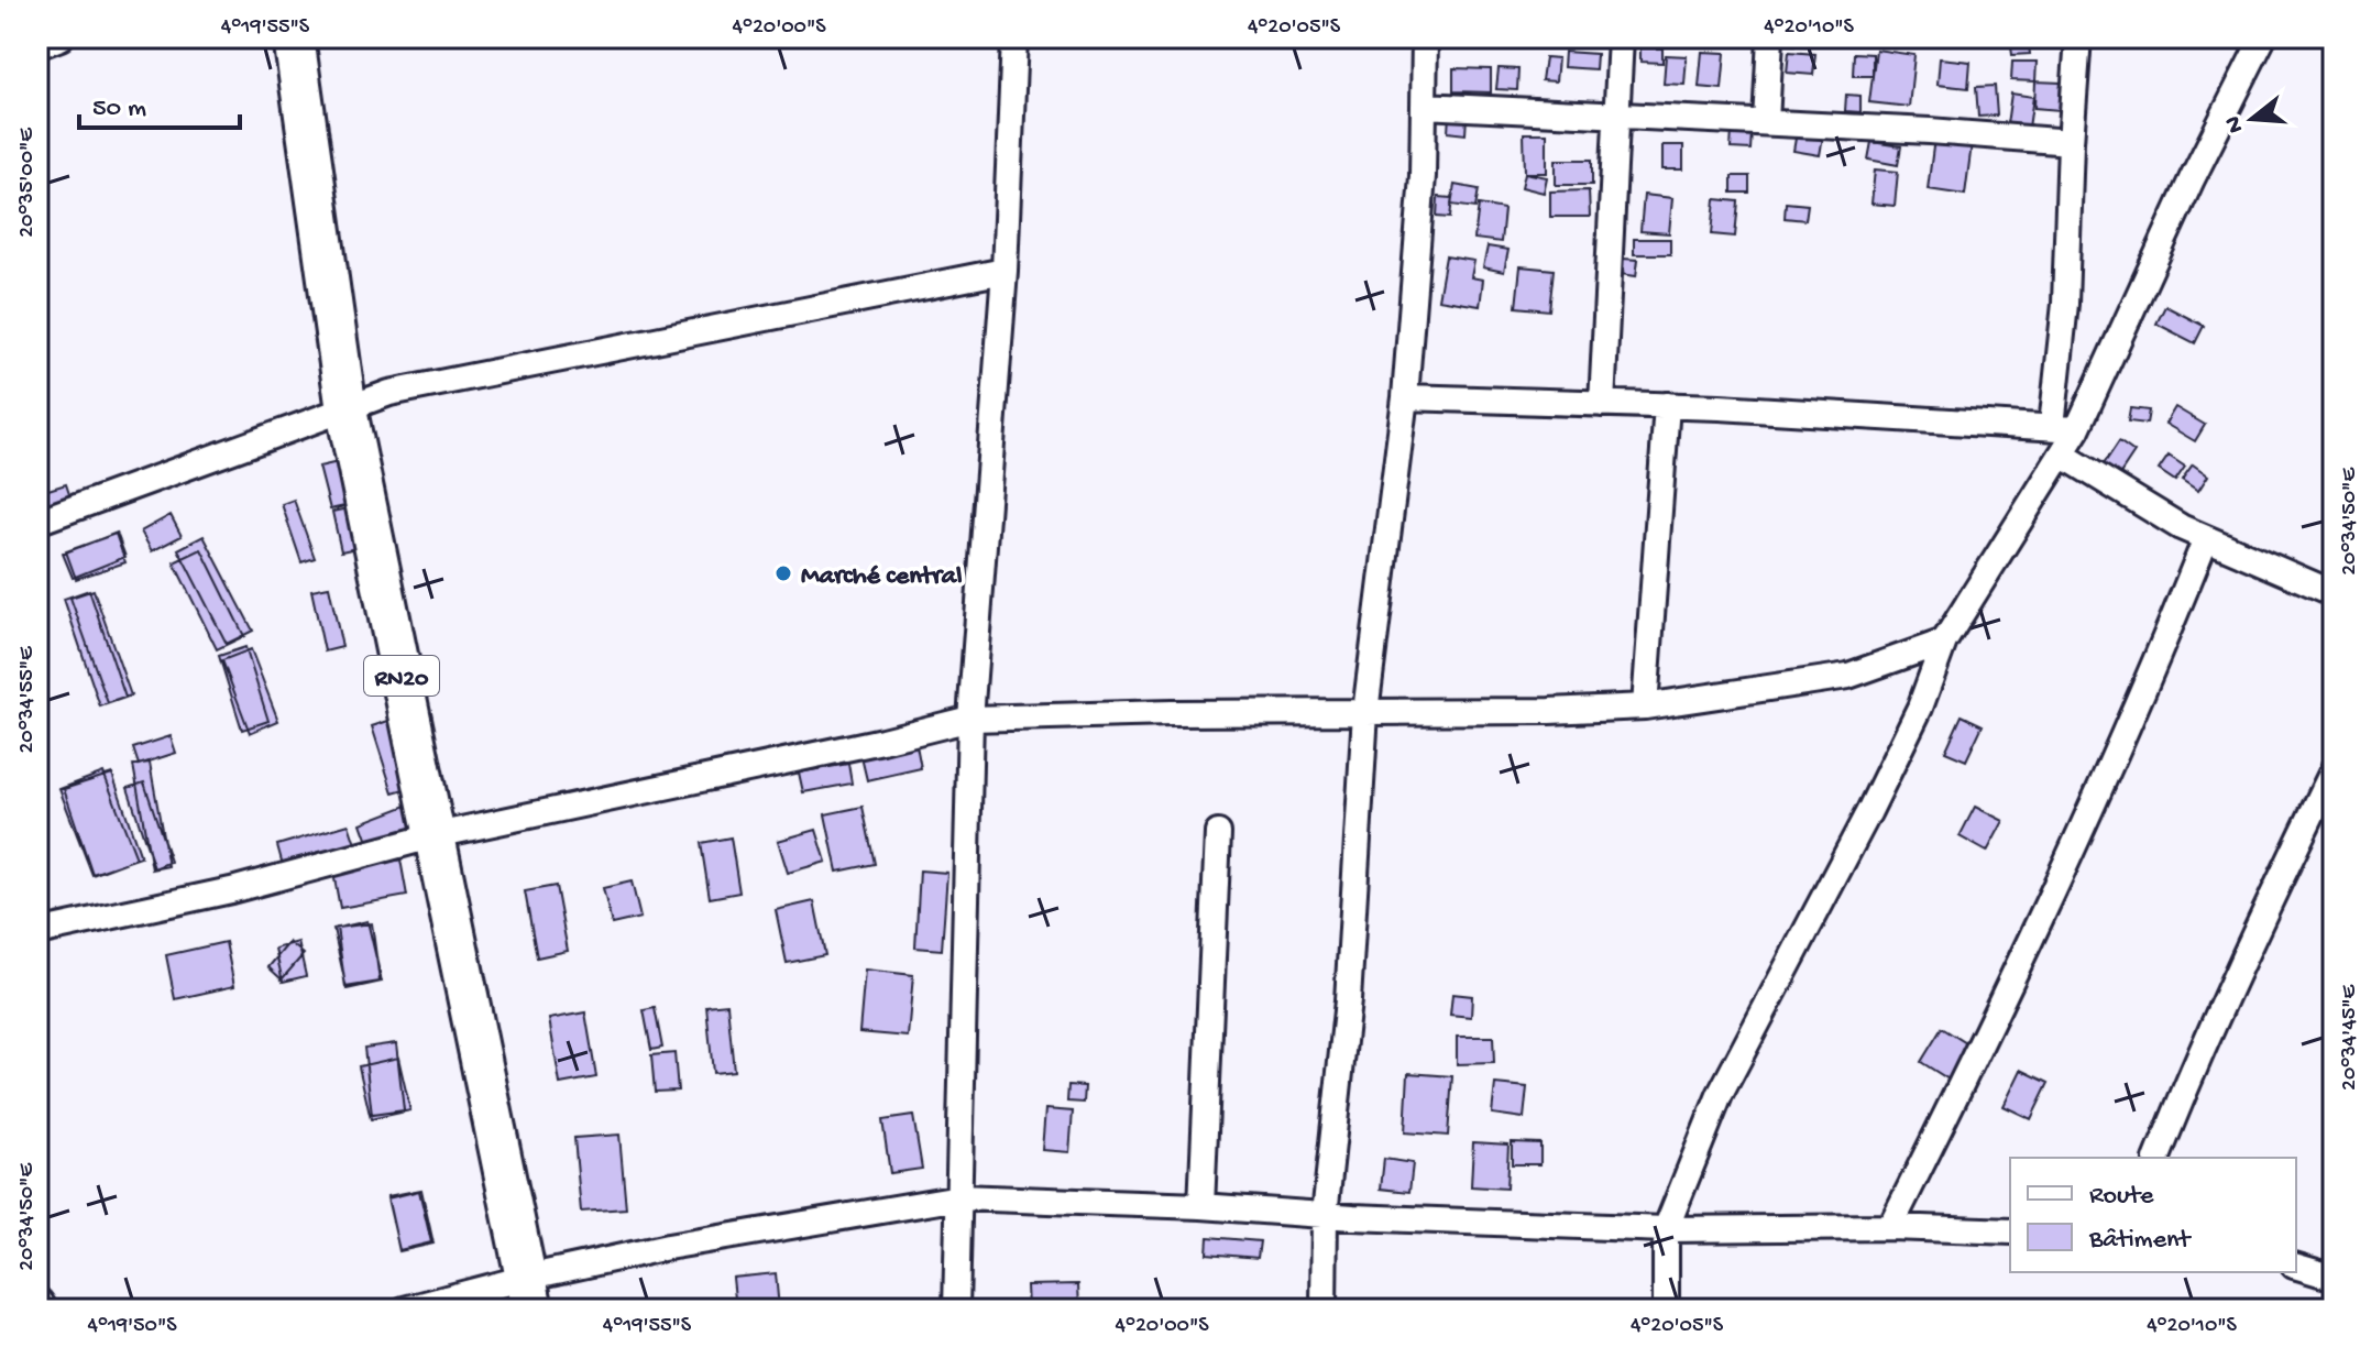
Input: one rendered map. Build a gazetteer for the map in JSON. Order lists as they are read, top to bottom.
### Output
{
  "streets": {
    "main road": ["RN20"]
  },
  "places": ["Marché central"],
  "legend": ["Route", "Bâtiment"],
  "scale_bar": "50 m",
  "north": "left",
  "coordinates": [
    "4°19'55\"S",
    "4°20'00\"S",
    "4°20'05\"S",
    "4°20'10\"S",
    "20°35'00\"E",
    "20°34'50\"E",
    "20°34'55\"E",
    "20°34'45\"E",
    "4°19'50\"S"
  ]
}
